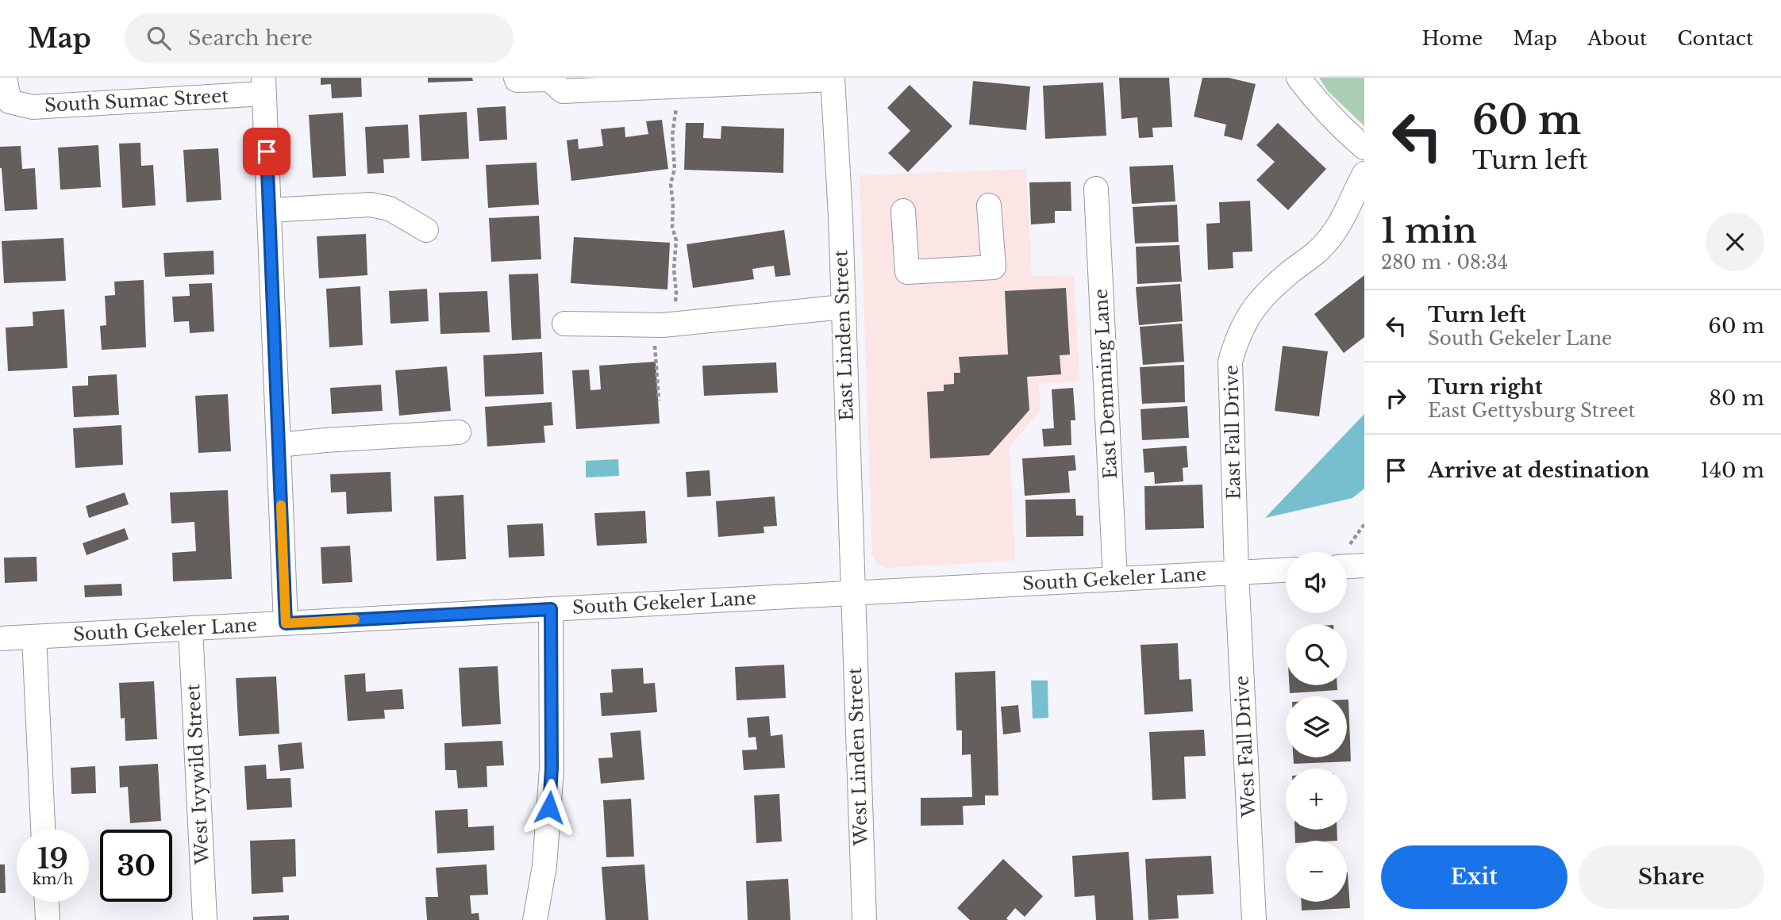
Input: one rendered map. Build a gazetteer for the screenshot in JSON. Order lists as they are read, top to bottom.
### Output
{
  "streets": {
    "street": [
      "South Sumac Street",
      "East Linden Street",
      "East Demming Lane",
      "East Fall Drive",
      "South Gekeler Lane",
      "West Fall Drive",
      "West Linden Street",
      "West Ivywild Street"
    ]
  },
  "crossings": [
    ["East Linden Street", "South Gekeler Lane"],
    ["East Linden Street", "West Linden Street"],
    ["East Demming Lane", "South Gekeler Lane"],
    ["East Fall Drive", "South Gekeler Lane"],
    ["East Fall Drive", "West Fall Drive"],
    ["South Gekeler Lane", "West Fall Drive"],
    ["South Gekeler Lane", "West Linden Street"],
    ["South Gekeler Lane", "West Ivywild Street"]
  ],
  "page": {
    "header": "Map",
    "search": "Search here",
    "nav": [
      "Home",
      "Map",
      "About",
      "Contact"
    ],
    "turn": ["60 m", "Turn left"],
    "heading": ["1 min", "280 m · 08:34"],
    "list": [
      {
        "name": "Turn left",
        "note": "South Gekeler Lane",
        "value": "60 m"
      },
      {
        "name": "Turn right",
        "note": "East Gettysburg Street",
        "value": "80 m"
      },
      {
        "name": "Arrive at destination",
        "value": "140 m"
      }
    ],
    "map_buttons": ["+", "−"],
    "speed": "19 km/h",
    "limit": "30",
    "buttons": ["Exit", "Share"]
  }
}
